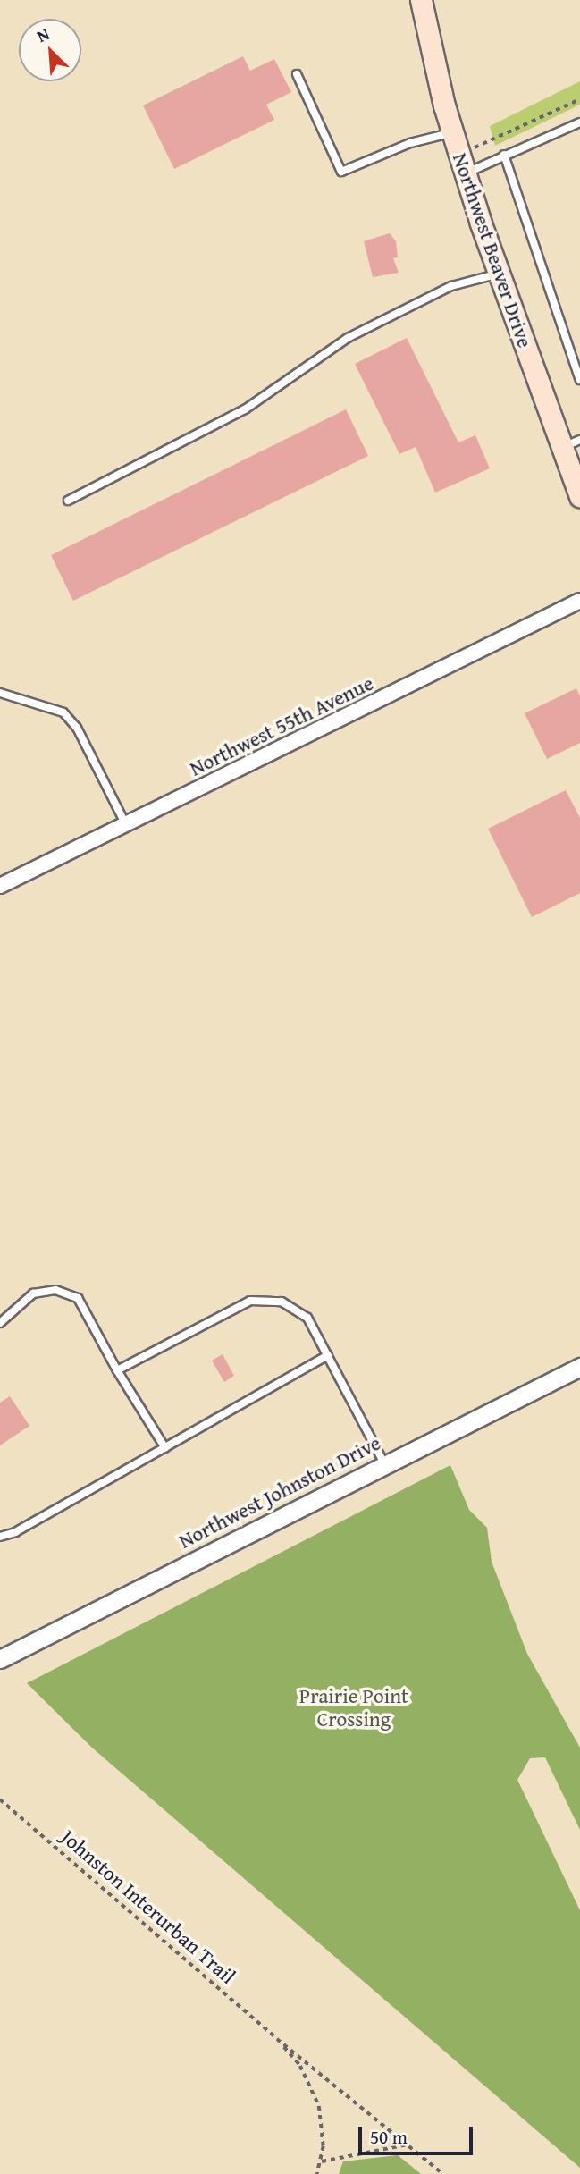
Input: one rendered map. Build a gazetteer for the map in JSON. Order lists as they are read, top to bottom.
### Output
{
  "streets": {
    "main road": ["Northwest Beaver Drive"],
    "street": ["Northwest 55th Avenue", "Northwest Johnston Drive"],
    "path": ["Johnston Interurban Trail"]
  },
  "parks": ["Prairie Point Crossing"],
  "scale_bar": "50 m",
  "north": "top left"
}
